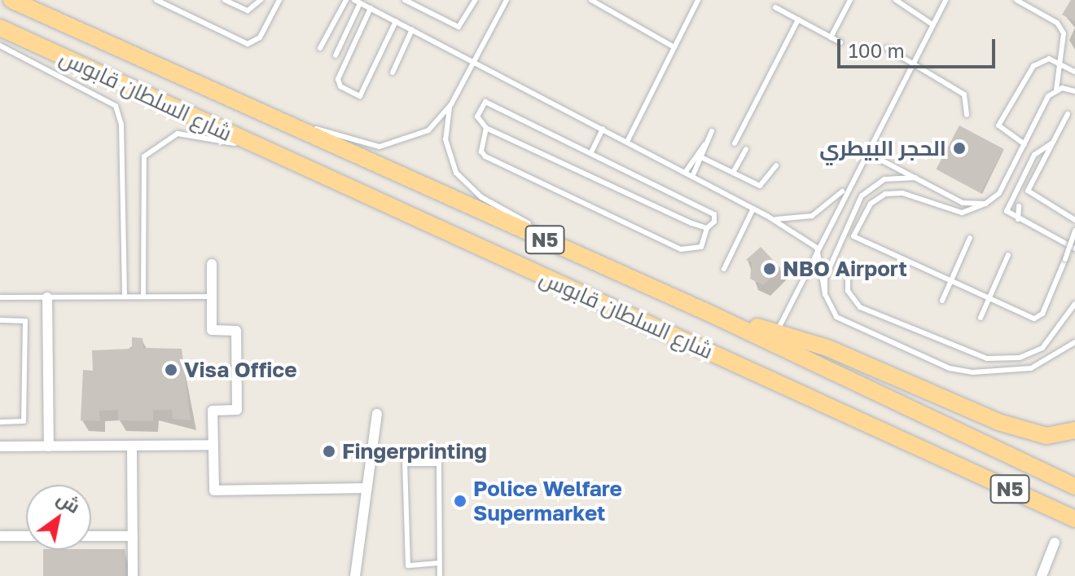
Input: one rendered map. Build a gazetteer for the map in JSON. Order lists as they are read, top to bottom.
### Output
{
  "streets": {
    "highway": ["شارع السلطان قابوس", "N5"]
  },
  "places": [
    "الحجر البيطري",
    "NBO Airport",
    "Visa Office",
    "Fingerprinting",
    "Police Welfare Supermarket"
  ],
  "scale_bar": "100 m",
  "north": "top right"
}
